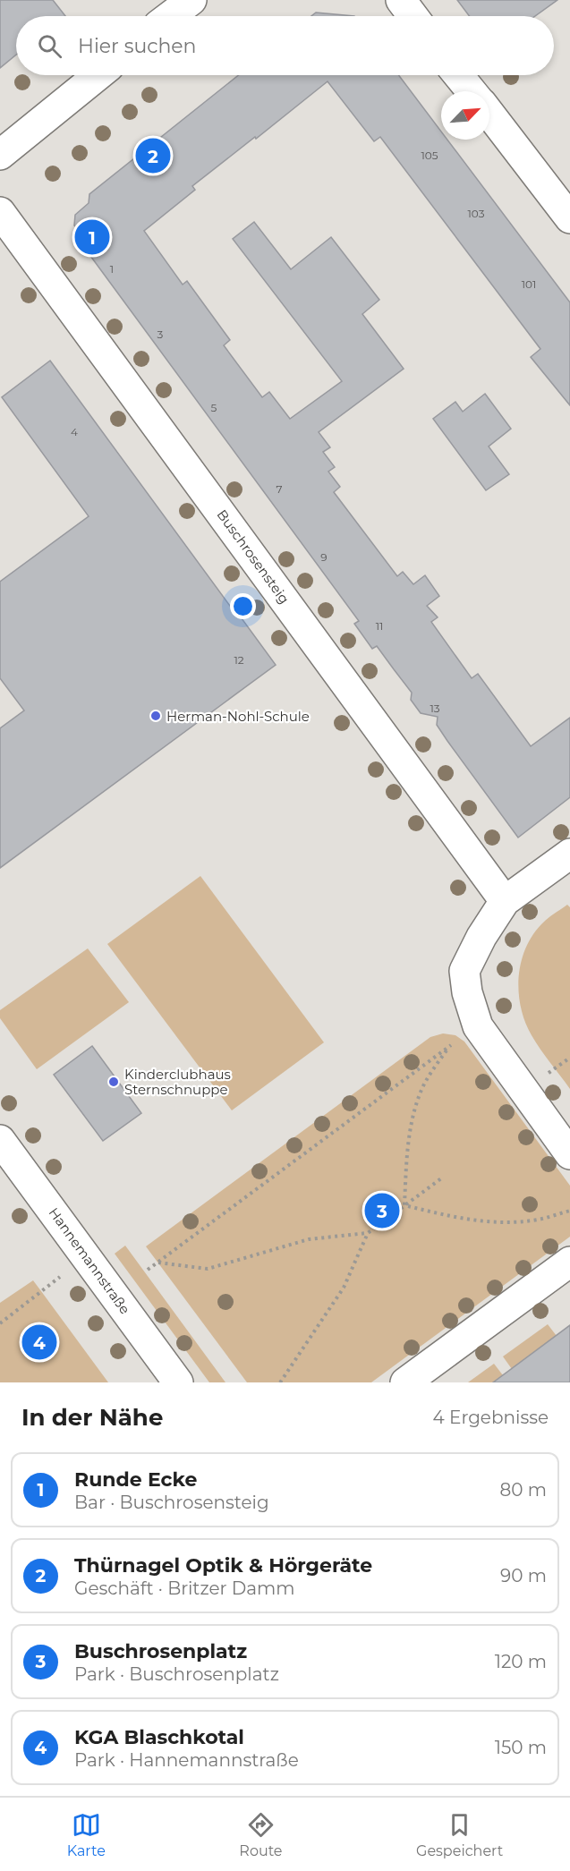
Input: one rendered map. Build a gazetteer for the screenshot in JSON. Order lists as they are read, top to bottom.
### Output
{
  "streets": {
    "street": ["Buschrosensteig", "Hannemannstraße"]
  },
  "places": ["Herman-Nohl-Schule", "Kinderclubhaus Sternschnuppe"],
  "house_numbers": [
    "105",
    "103",
    "1",
    "101",
    "3",
    "5",
    "4",
    "7",
    "9",
    "11",
    "12",
    "13"
  ],
  "north": "top right",
  "page": {
    "search": "Hier suchen",
    "pins": [
      "2",
      "1",
      "3",
      "4"
    ],
    "heading": ["In der Nähe", "4 Ergebnisse"],
    "list": [
      {
        "mark": "1",
        "name": "Runde Ecke",
        "note": "Bar · Buschrosensteig",
        "value": "80 m"
      },
      {
        "mark": "2",
        "name": "Thürnagel Optik & Hörgeräte",
        "note": "Geschäft · Britzer Damm",
        "value": "90 m"
      },
      {
        "mark": "3",
        "name": "Buschrosenplatz",
        "note": "Park · Buschrosenplatz",
        "value": "120 m"
      },
      {
        "mark": "4",
        "name": "KGA Blaschkotal",
        "note": "Park · Hannemannstraße",
        "value": "150 m"
      }
    ],
    "nav": ["Karte", "Route", "Gespeichert"]
  }
}
